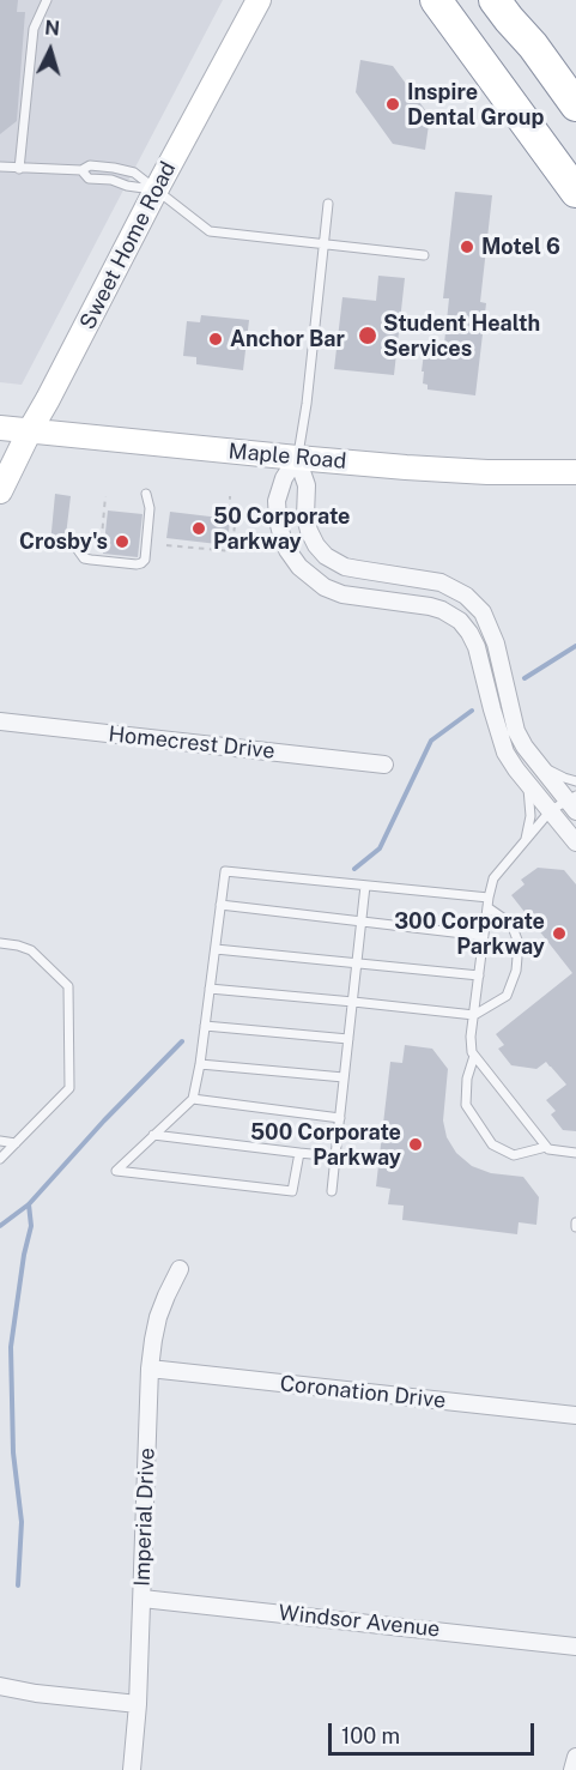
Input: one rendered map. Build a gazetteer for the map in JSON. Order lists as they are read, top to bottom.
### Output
{
  "streets": {
    "main road": ["Sweet Home Road", "Maple Road"],
    "street": [
      "Homecrest Drive",
      "Coronation Drive",
      "Imperial Drive",
      "Windsor Avenue"
    ]
  },
  "crossings": [
    ["Sweet Home Road", "Maple Road"],
    ["Coronation Drive", "Imperial Drive"],
    ["Imperial Drive", "Windsor Avenue"]
  ],
  "places": [
    "Inspire Dental Group",
    "Motel 6",
    "Student Health Services",
    "Anchor Bar",
    "50 Corporate Parkway",
    "Crosby's",
    "300 Corporate Parkway",
    "500 Corporate Parkway"
  ],
  "scale_bar": "100 m",
  "north": "top"
}
